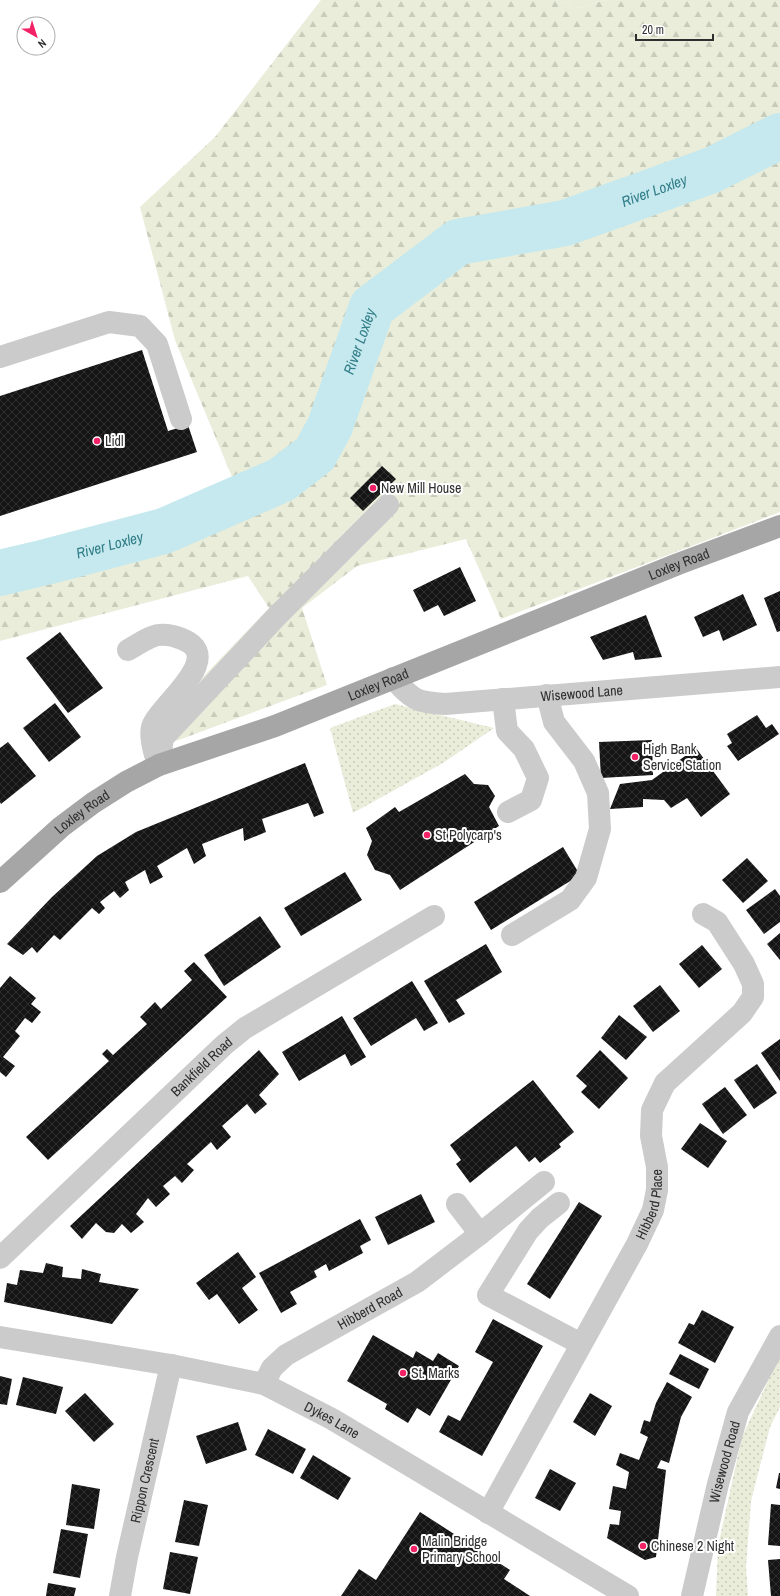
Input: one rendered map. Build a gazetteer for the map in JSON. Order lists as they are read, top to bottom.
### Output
{
  "streets": {
    "main road": ["Loxley Road"],
    "street": [
      "Wisewood Lane",
      "Bankfield Road",
      "Hibberd Place",
      "Hibberd Road",
      "Dykes Lane",
      "Wisewood Road",
      "Rippon Crescent"
    ]
  },
  "crossings": [
    ["Loxley Road", "Wisewood Lane"],
    ["Hibberd Place", "Dykes Lane"],
    ["Hibberd Road", "Dykes Lane"],
    ["Dykes Lane", "Rippon Crescent"]
  ],
  "water": ["River Loxley"],
  "places": [
    "Lidl",
    "New Mill House",
    "High Bank Service Station",
    "St Polycarp's",
    "St. Marks",
    "Chinese 2 Night",
    "Malin Bridge Primary School"
  ],
  "scale_bar": "20 m",
  "north": "bottom right"
}
